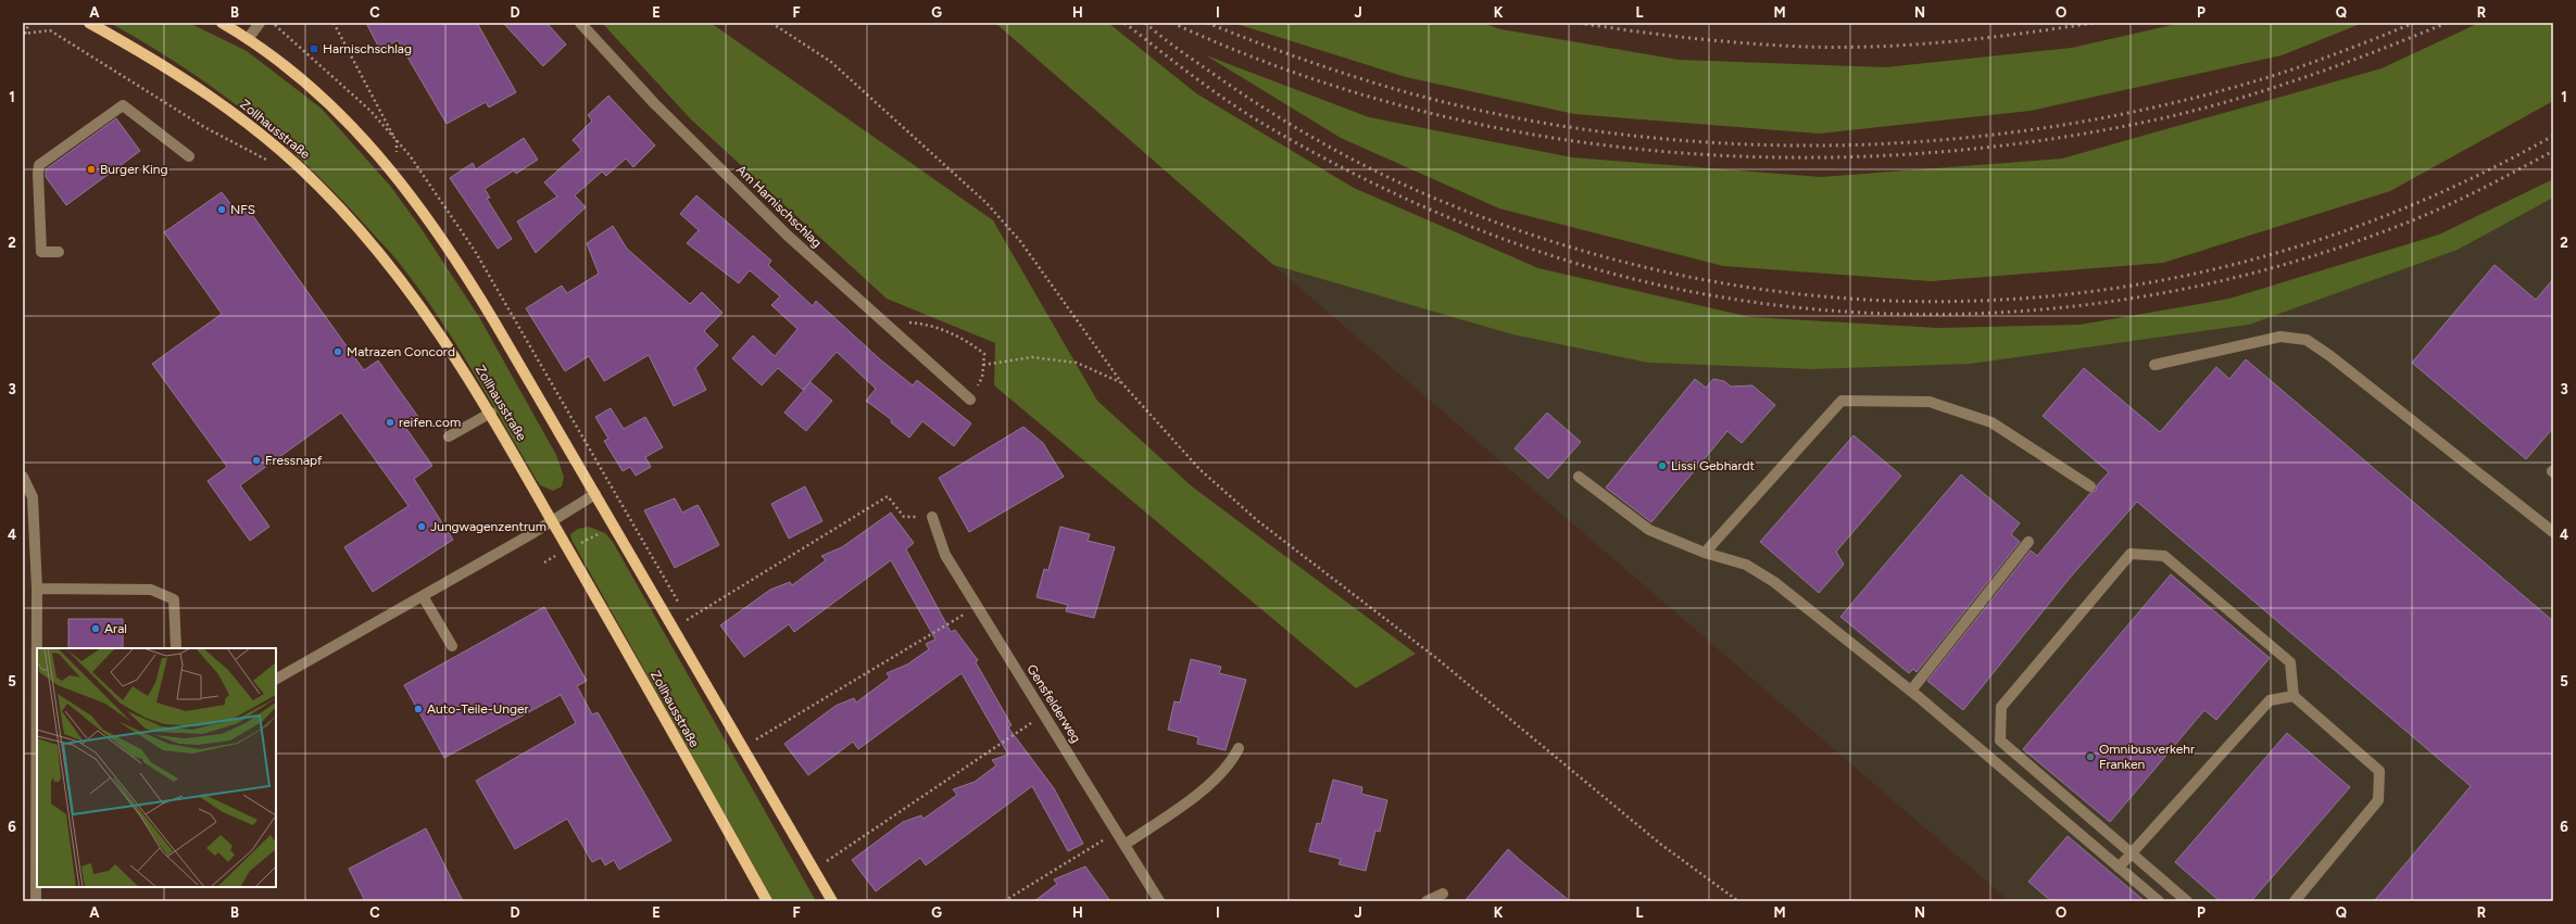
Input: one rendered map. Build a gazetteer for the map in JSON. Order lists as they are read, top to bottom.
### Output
{
  "streets": {
    "main road": ["Zollhausstraße"],
    "street": ["Am Harnischschlag", "Gensfelderweg"]
  },
  "places": {
    "transit": ["Harnischschlag"],
    "other": [
      "Burger King",
      "NFS",
      "Matrazen Concord",
      "reifen.com",
      "Fressnapf",
      "Lissi Gebhardt",
      "Jungwagenzentrum",
      "Aral",
      "Auto-Teile-Unger",
      "Omnibusverkehr Franken"
    ]
  },
  "grid": {
    "columns": [
      "A",
      "B",
      "C",
      "D",
      "E",
      "F",
      "G",
      "H",
      "I",
      "J",
      "K",
      "L",
      "M",
      "N",
      "O",
      "P",
      "Q",
      "R"
    ],
    "rows": [
      "1",
      "2",
      "3",
      "4",
      "5",
      "6"
    ]
  }
}
